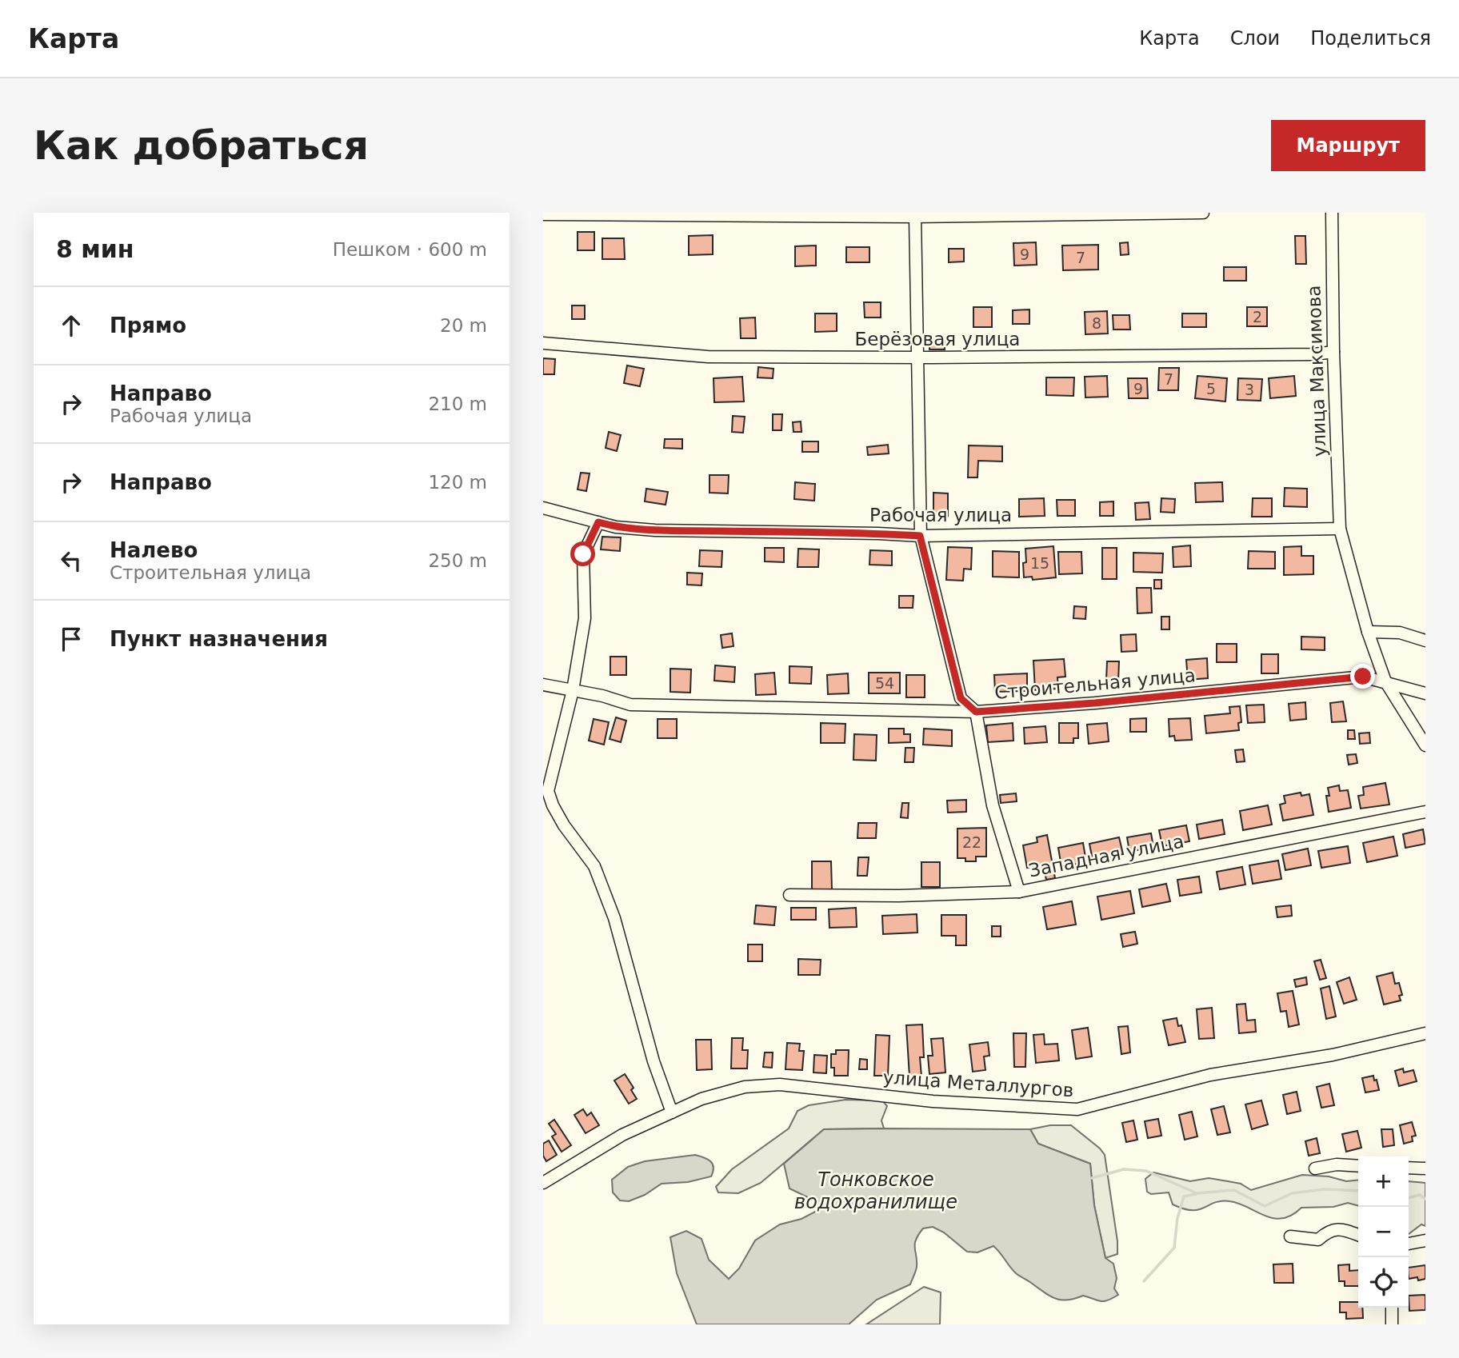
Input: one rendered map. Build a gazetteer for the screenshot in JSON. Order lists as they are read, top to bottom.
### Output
{
  "streets": {
    "street": [
      "Берёзовая улица",
      "улица Максимова",
      "Рабочая улица",
      "Строительная улица",
      "Западная улица",
      "улица Металлургов"
    ]
  },
  "crossings": [
    ["Берёзовая улица", "улица Максимова"],
    ["улица Максимова", "Рабочая улица"],
    ["улица Максимова", "Строительная улица"]
  ],
  "water": ["Тонковское водохранилище"],
  "house_numbers": [
    "9",
    "7",
    "2",
    "8",
    "7",
    "9",
    "5",
    "3",
    "15",
    "54",
    "22"
  ],
  "page": {
    "header": "Карта",
    "nav": ["Карта", "Слои", "Поделиться"],
    "buttons": "Маршрут",
    "title": "Как добраться",
    "heading": ["8 мин", "Пешком · 600 m"],
    "list": [
      ["Прямо", "20 m"],
      ["Направо", "Рабочая улица", "210 m"],
      ["Направо", "120 m"],
      ["Налево", "Строительная улица", "250 m"],
      "Пункт назначения"
    ],
    "map_buttons": ["+", "−"]
  }
}
